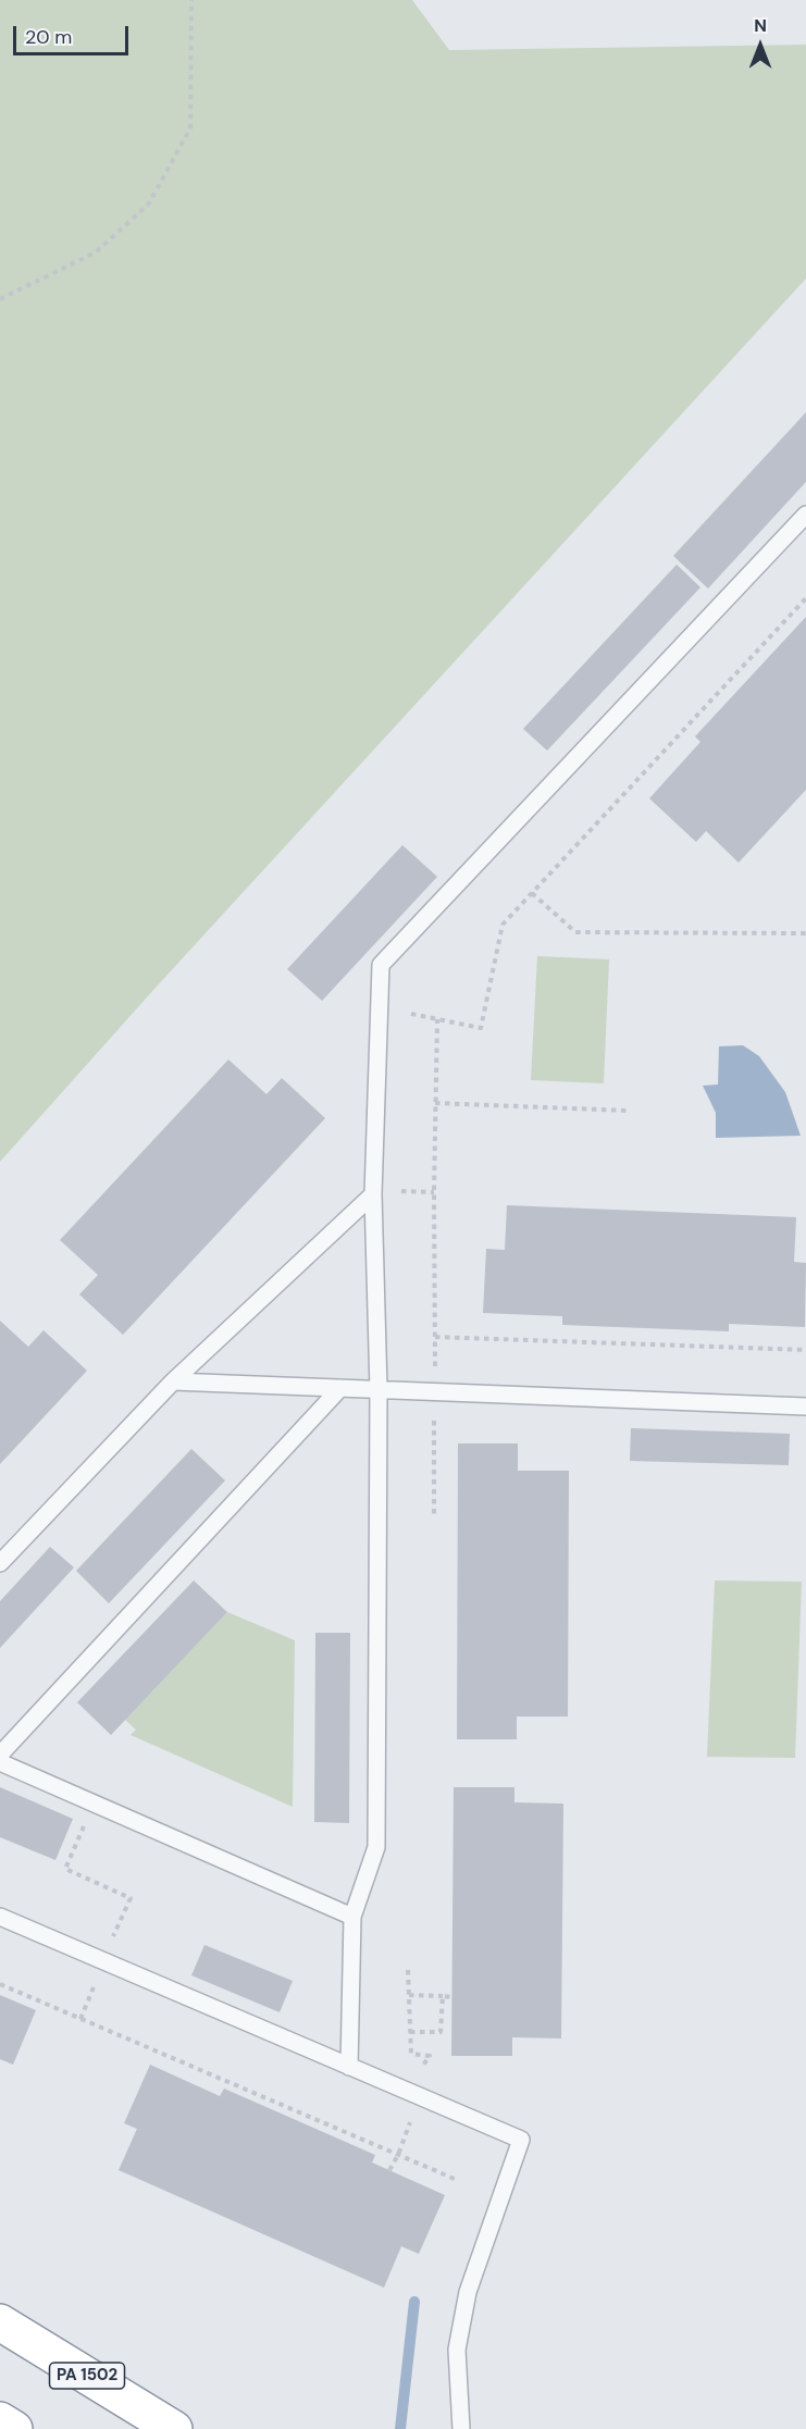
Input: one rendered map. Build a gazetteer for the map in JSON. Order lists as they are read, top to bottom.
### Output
{
  "streets": {
    "highway": ["PA 1502"]
  },
  "scale_bar": "20 m",
  "north": "top"
}
